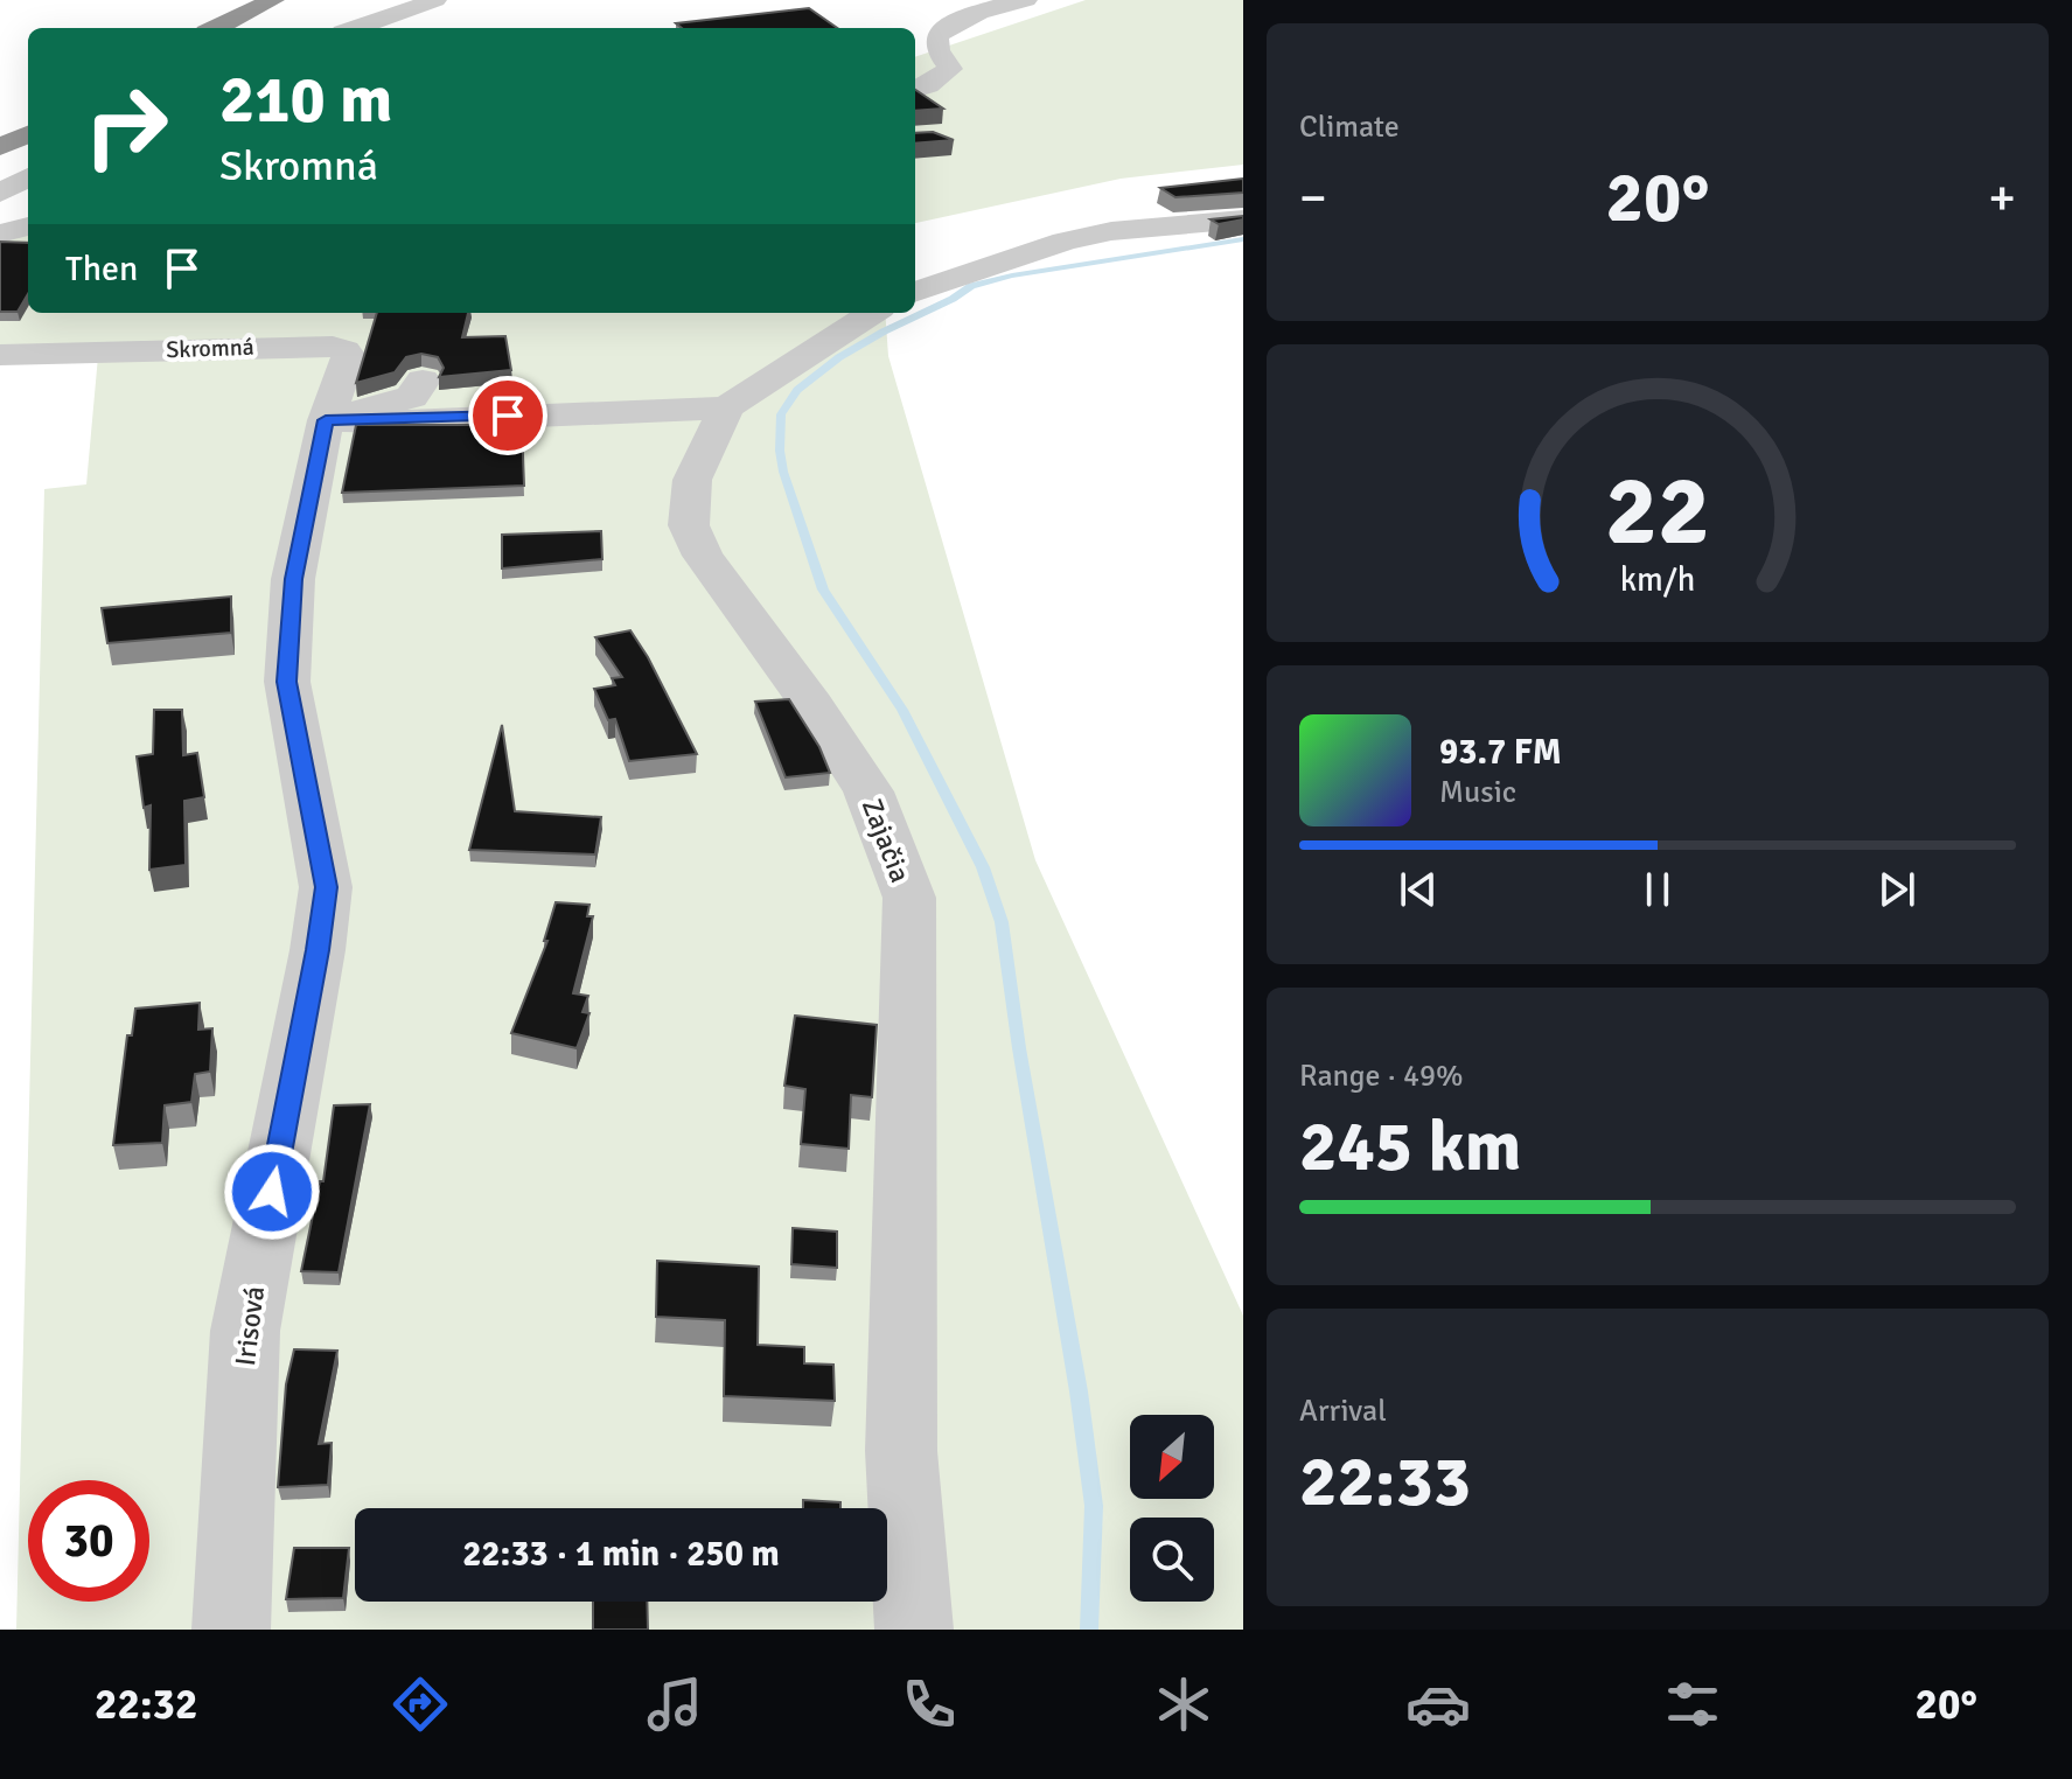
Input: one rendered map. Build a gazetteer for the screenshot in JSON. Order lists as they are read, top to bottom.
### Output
{
  "streets": {
    "street": ["Skromná", "Zajačia", "Irisová"]
  },
  "crossings": [
    ["Skromná", "Irisová"]
  ],
  "north": "bottom left",
  "page": {
    "tile": [
      "Climate",
      ["Range · 49%", "245 km"],
      ["Arrival", "22:33"]
    ],
    "turn": ["210 m", "Skromná"],
    "heat": ["−", "20°", "+"],
    "then": "Then",
    "song": ["93.7 FM", "Music"],
    "limit": "30",
    "trip": "22:33 · 1 min · 250 m",
    "tabs": ["22:32", "20°"],
    "gauge": ["22", "km/h"]
  }
}
